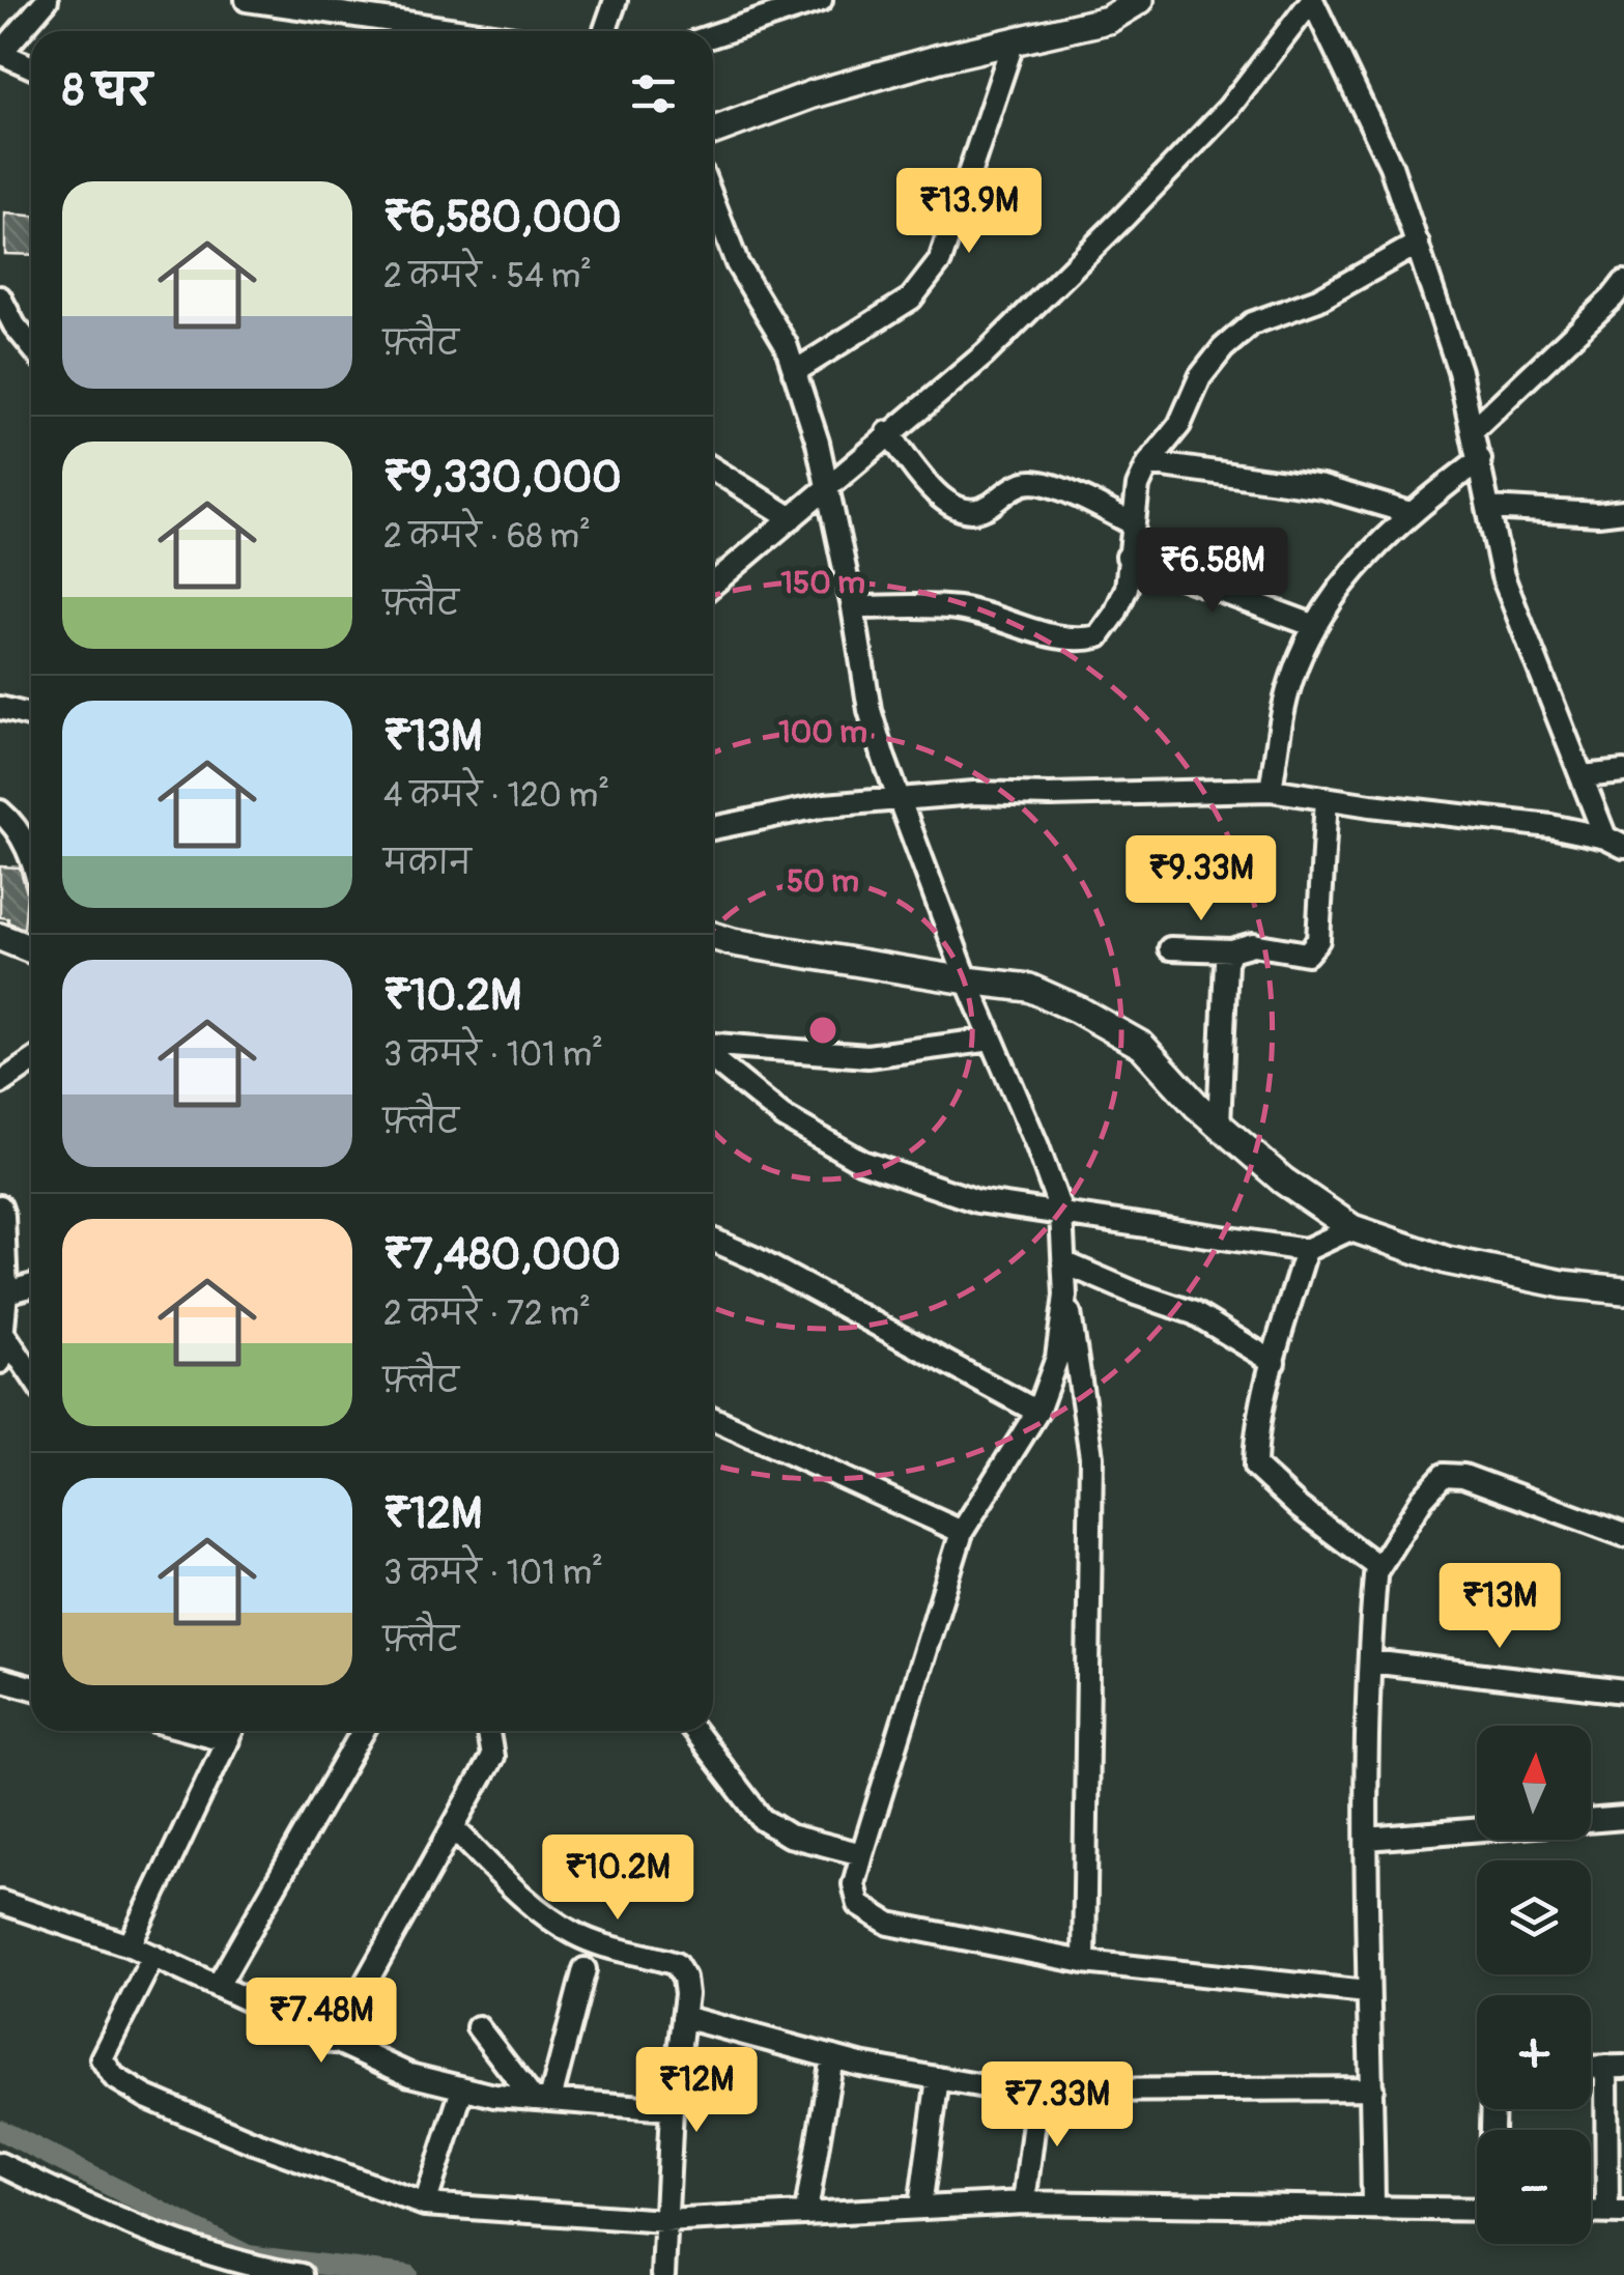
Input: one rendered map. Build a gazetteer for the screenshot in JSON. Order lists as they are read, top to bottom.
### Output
{
  "north": "top",
  "page": {
    "heading": "8 घर",
    "list": [
      {
        "name": "₹6,580,000",
        "note": "2 कमरे · 54 m² · फ़्लैट"
      },
      {
        "name": "₹9,330,000",
        "note": "2 कमरे · 68 m² · फ़्लैट"
      },
      {
        "name": "₹13M",
        "note": "4 कमरे · 120 m² · मकान"
      },
      {
        "name": "₹10.2M",
        "note": "3 कमरे · 101 m² · फ़्लैट"
      },
      {
        "name": "₹7,480,000",
        "note": "2 कमरे · 72 m² · फ़्लैट"
      },
      {
        "name": "₹12M",
        "note": "3 कमरे · 101 m² · फ़्लैट"
      }
    ],
    "price": [
      "₹13.9M",
      "₹6.58M",
      "₹9.33M",
      "₹13M",
      "₹10.2M",
      "₹7.48M",
      "₹12M",
      "₹7.33M"
    ],
    "map_buttons": ["+", "−"]
  },
  "rings": ["150 m", "100 m", "50 m"]
}
